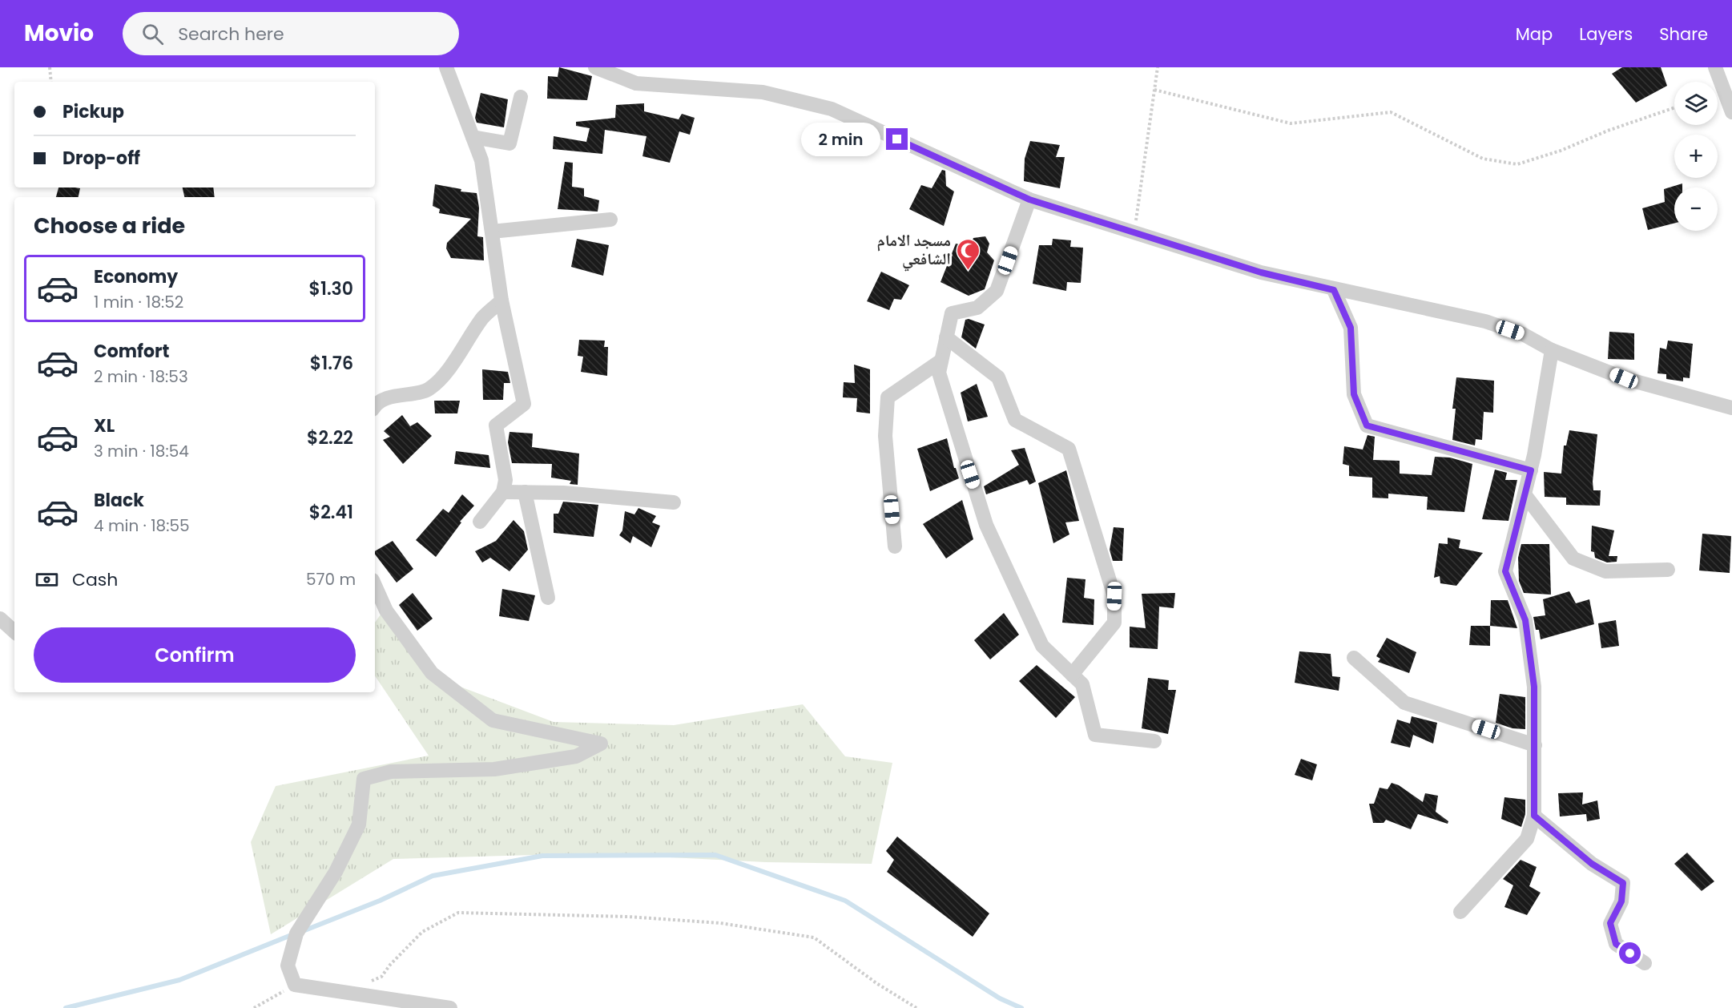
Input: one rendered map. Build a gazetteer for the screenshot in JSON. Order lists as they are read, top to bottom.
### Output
{
  "places": {
    "mosque": ["مسجد الامام الشافعي"]
  },
  "page": {
    "header": "Movio",
    "search": "Search here",
    "nav": ["Map", "Layers", "Share"],
    "map_buttons": ["+", "−"],
    "banner": ["Pickup", "Drop-off"],
    "bubble": "2 min",
    "heading": "Choose a ride",
    "list": [
      {
        "name": "Economy",
        "note": "1 min · 18:52",
        "value": "$1.30"
      },
      {
        "name": "Comfort",
        "note": "2 min · 18:53",
        "value": "$1.76"
      },
      {
        "name": "XL",
        "note": "3 min · 18:54",
        "value": "$2.22"
      },
      {
        "name": "Black",
        "note": "4 min · 18:55",
        "value": "$2.41"
      }
    ],
    "pay": ["Cash", "570 m"],
    "buttons": "Confirm"
  }
}
